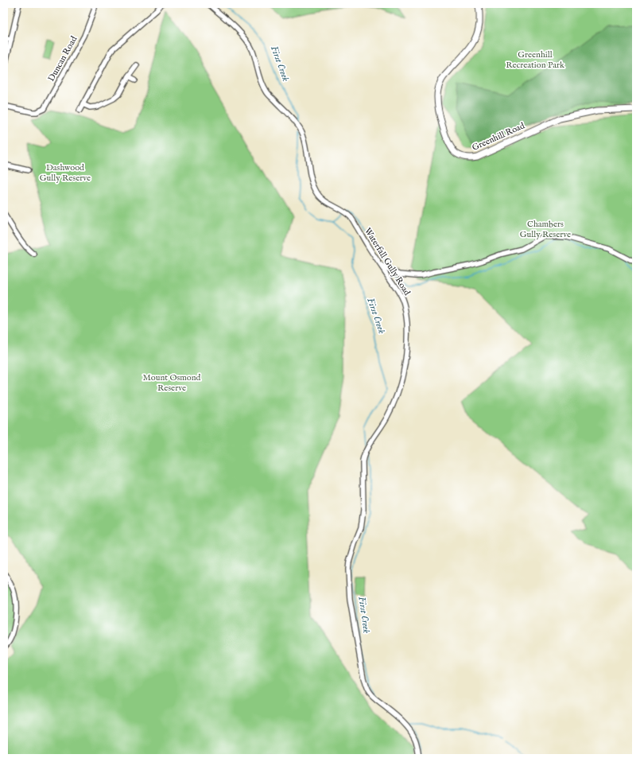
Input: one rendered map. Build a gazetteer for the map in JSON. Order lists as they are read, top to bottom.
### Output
{
  "streets": {
    "main road": ["Greenhill Road"],
    "street": ["Duncan Road", "Waterfall Gully Road"]
  },
  "water": ["First Creek"],
  "parks": [
    "Greenhill Recreation Park",
    "Dashwood Gully Reserve",
    "Chambers Gully Reserve",
    "Mount Osmond Reserve"
  ]
}
